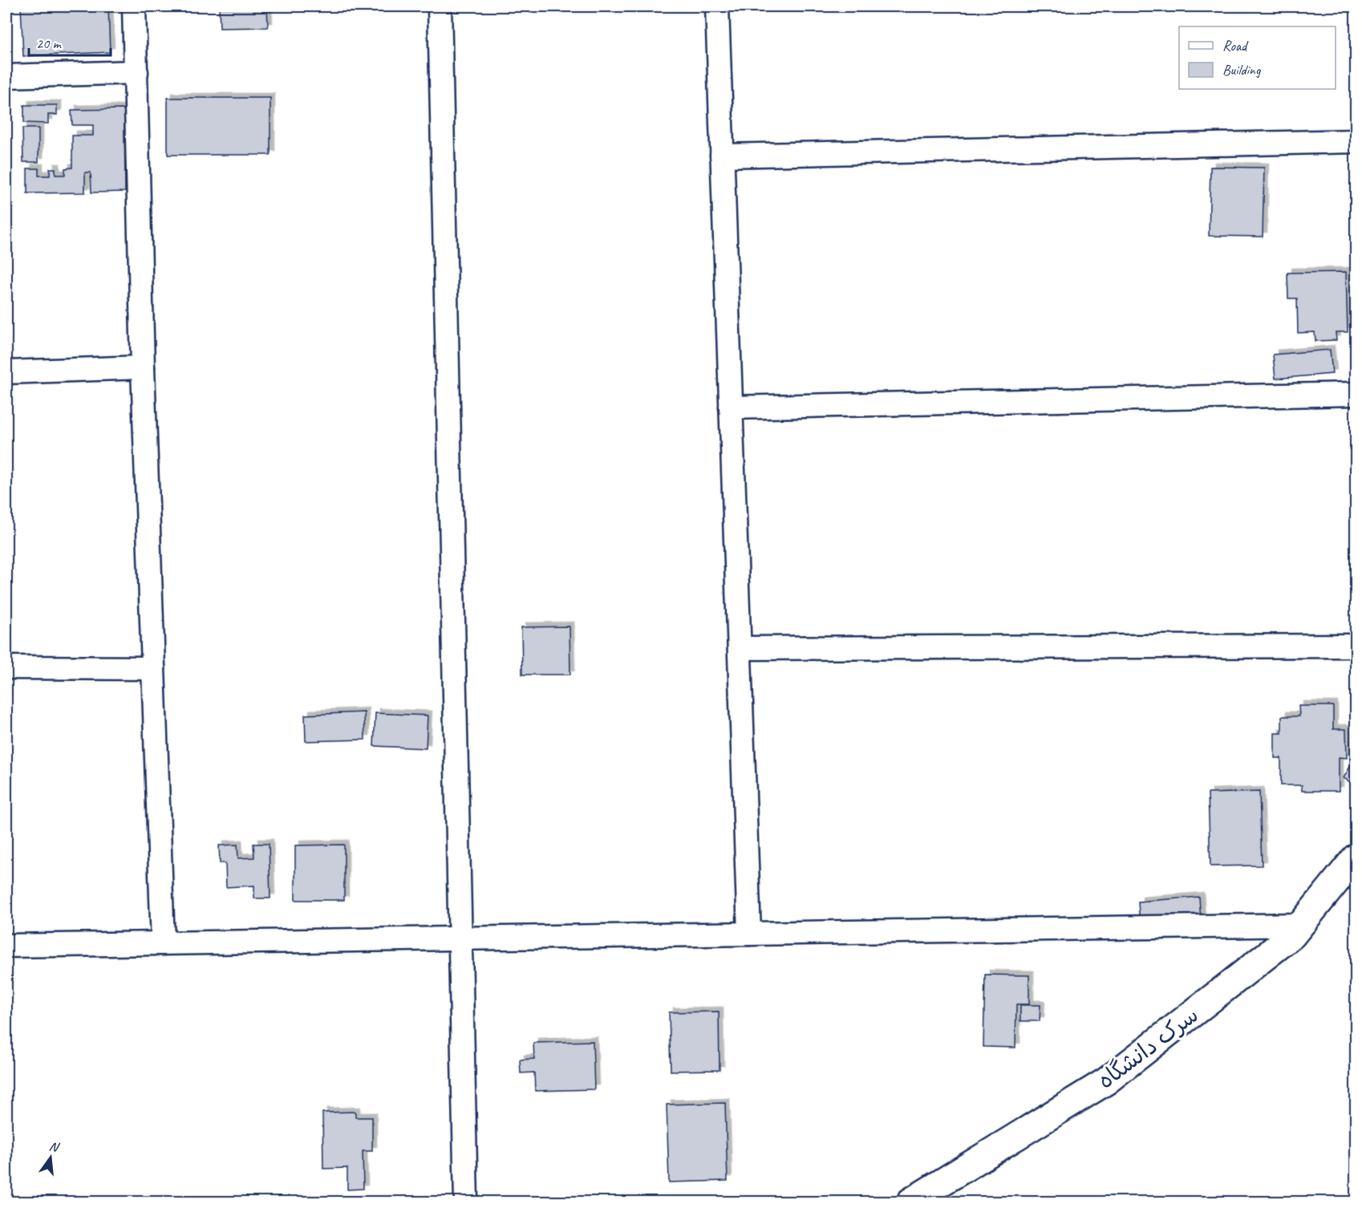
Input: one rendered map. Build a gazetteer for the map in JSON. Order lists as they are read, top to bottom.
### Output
{
  "streets": {
    "street": ["سرک دانشگاه"]
  },
  "legend": ["Road", "Building"],
  "scale_bar": "20 m",
  "north": "top"
}
